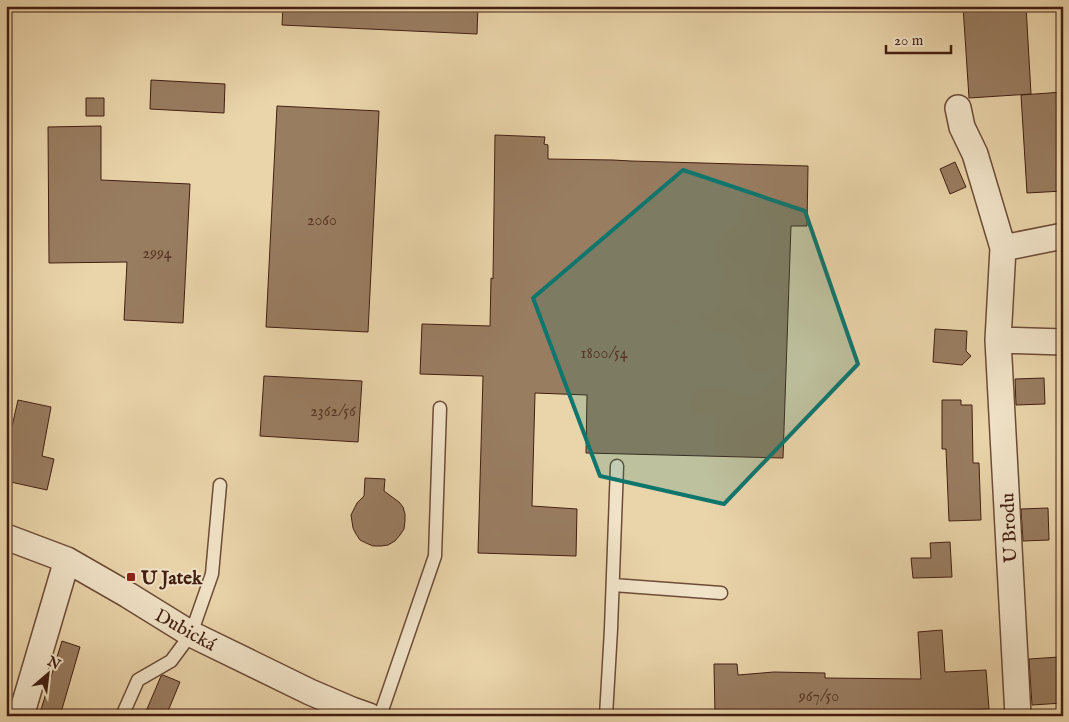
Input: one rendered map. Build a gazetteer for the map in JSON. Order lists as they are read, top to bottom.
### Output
{
  "streets": {
    "street": ["U Brodu", "Dubická"]
  },
  "places": {
    "transit": ["U Jatek"]
  },
  "house_numbers": [
    "2060",
    "2994",
    "1800/54",
    "2362/56",
    "967/50"
  ],
  "scale_bar": "20 m",
  "north": "top right"
}
